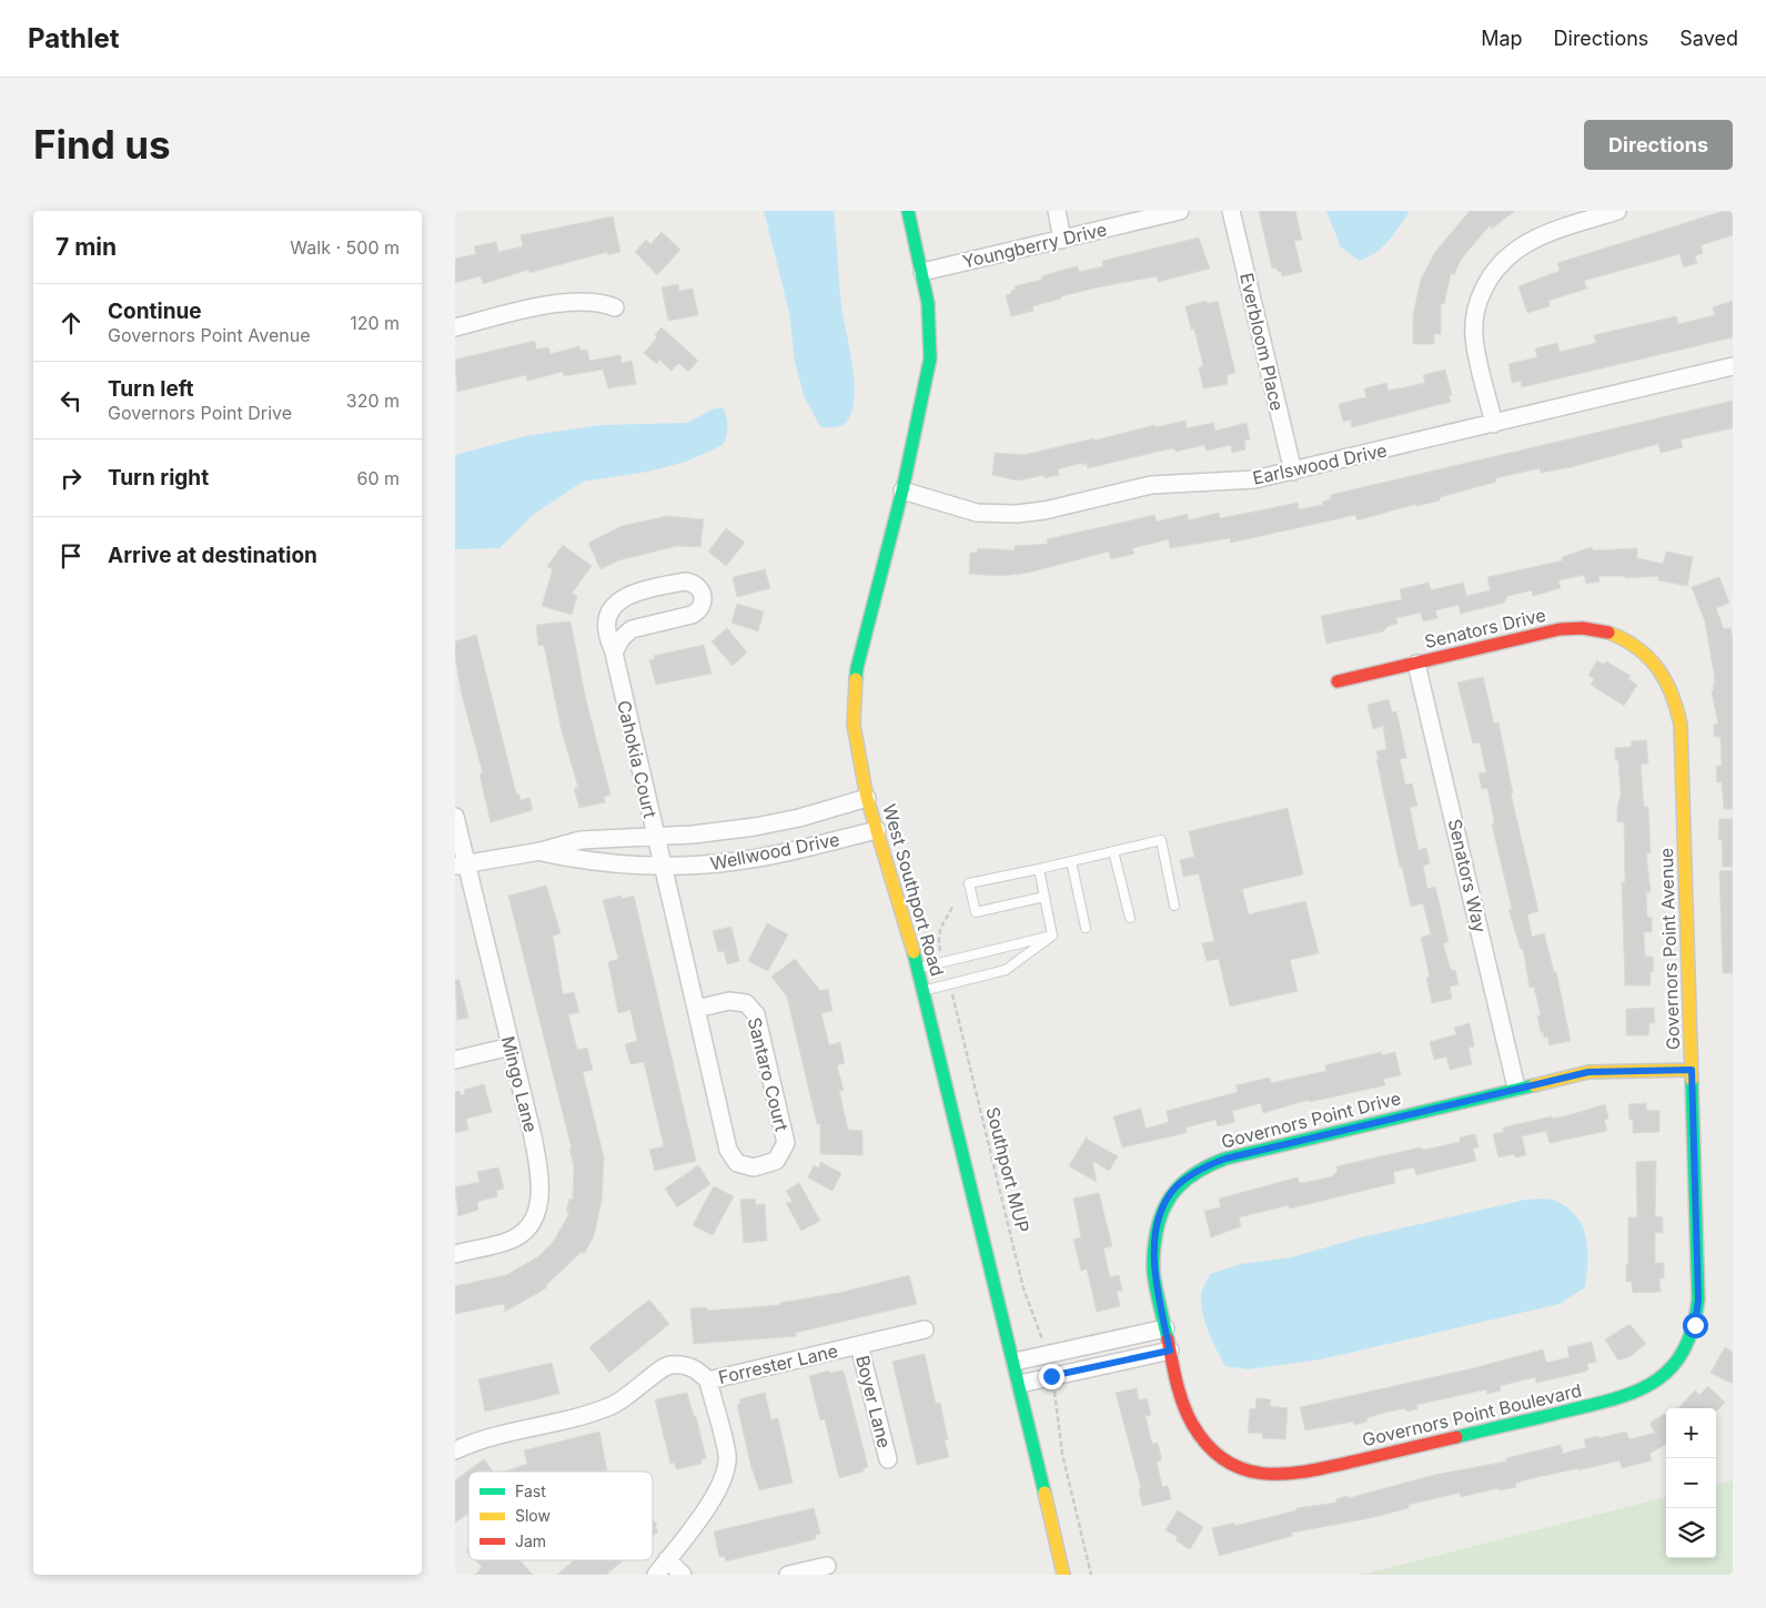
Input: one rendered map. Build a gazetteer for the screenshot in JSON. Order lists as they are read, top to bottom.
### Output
{
  "streets": {
    "street": [
      "Youngberry Drive",
      "Everbloom Place",
      "Earlswood Drive",
      "Senators Drive",
      "Cahokia Court",
      "Wellwood Drive",
      "Senators Way",
      "West Southport Road",
      "Governors Point Avenue",
      "Santaro Court",
      "Mingo Lane",
      "Governors Point Drive",
      "Forrester Lane",
      "Boyer Lane",
      "Governors Point Boulevard"
    ],
    "path": ["Southport MUP"]
  },
  "crossings": [
    ["Youngberry Drive", "West Southport Road"],
    ["Everbloom Place", "Earlswood Drive"],
    ["Earlswood Drive", "West Southport Road"],
    ["Senators Drive", "Senators Way"],
    ["Senators Drive", "Governors Point Avenue"],
    ["Cahokia Court", "Wellwood Drive"],
    ["Cahokia Court", "Santaro Court"],
    ["Wellwood Drive", "West Southport Road"],
    ["Wellwood Drive", "Santaro Court"],
    ["Wellwood Drive", "Mingo Lane"],
    ["Senators Way", "Governors Point Drive"],
    ["Governors Point Avenue", "Governors Point Drive"],
    ["Governors Point Avenue", "Governors Point Boulevard"],
    ["Governors Point Drive", "Governors Point Boulevard"],
    ["Forrester Lane", "Boyer Lane"]
  ],
  "legend": ["Fast", "Slow", "Jam"],
  "page": {
    "header": "Pathlet",
    "nav": ["Map", "Directions", "Saved"],
    "buttons": "Directions",
    "title": "Find us",
    "heading": ["7 min", "Walk · 500 m"],
    "list": [
      ["Continue", "Governors Point Avenue", "120 m"],
      ["Turn left", "Governors Point Drive", "320 m"],
      ["Turn right", "60 m"],
      "Arrive at destination"
    ],
    "map_buttons": ["+", "−"]
  }
}
